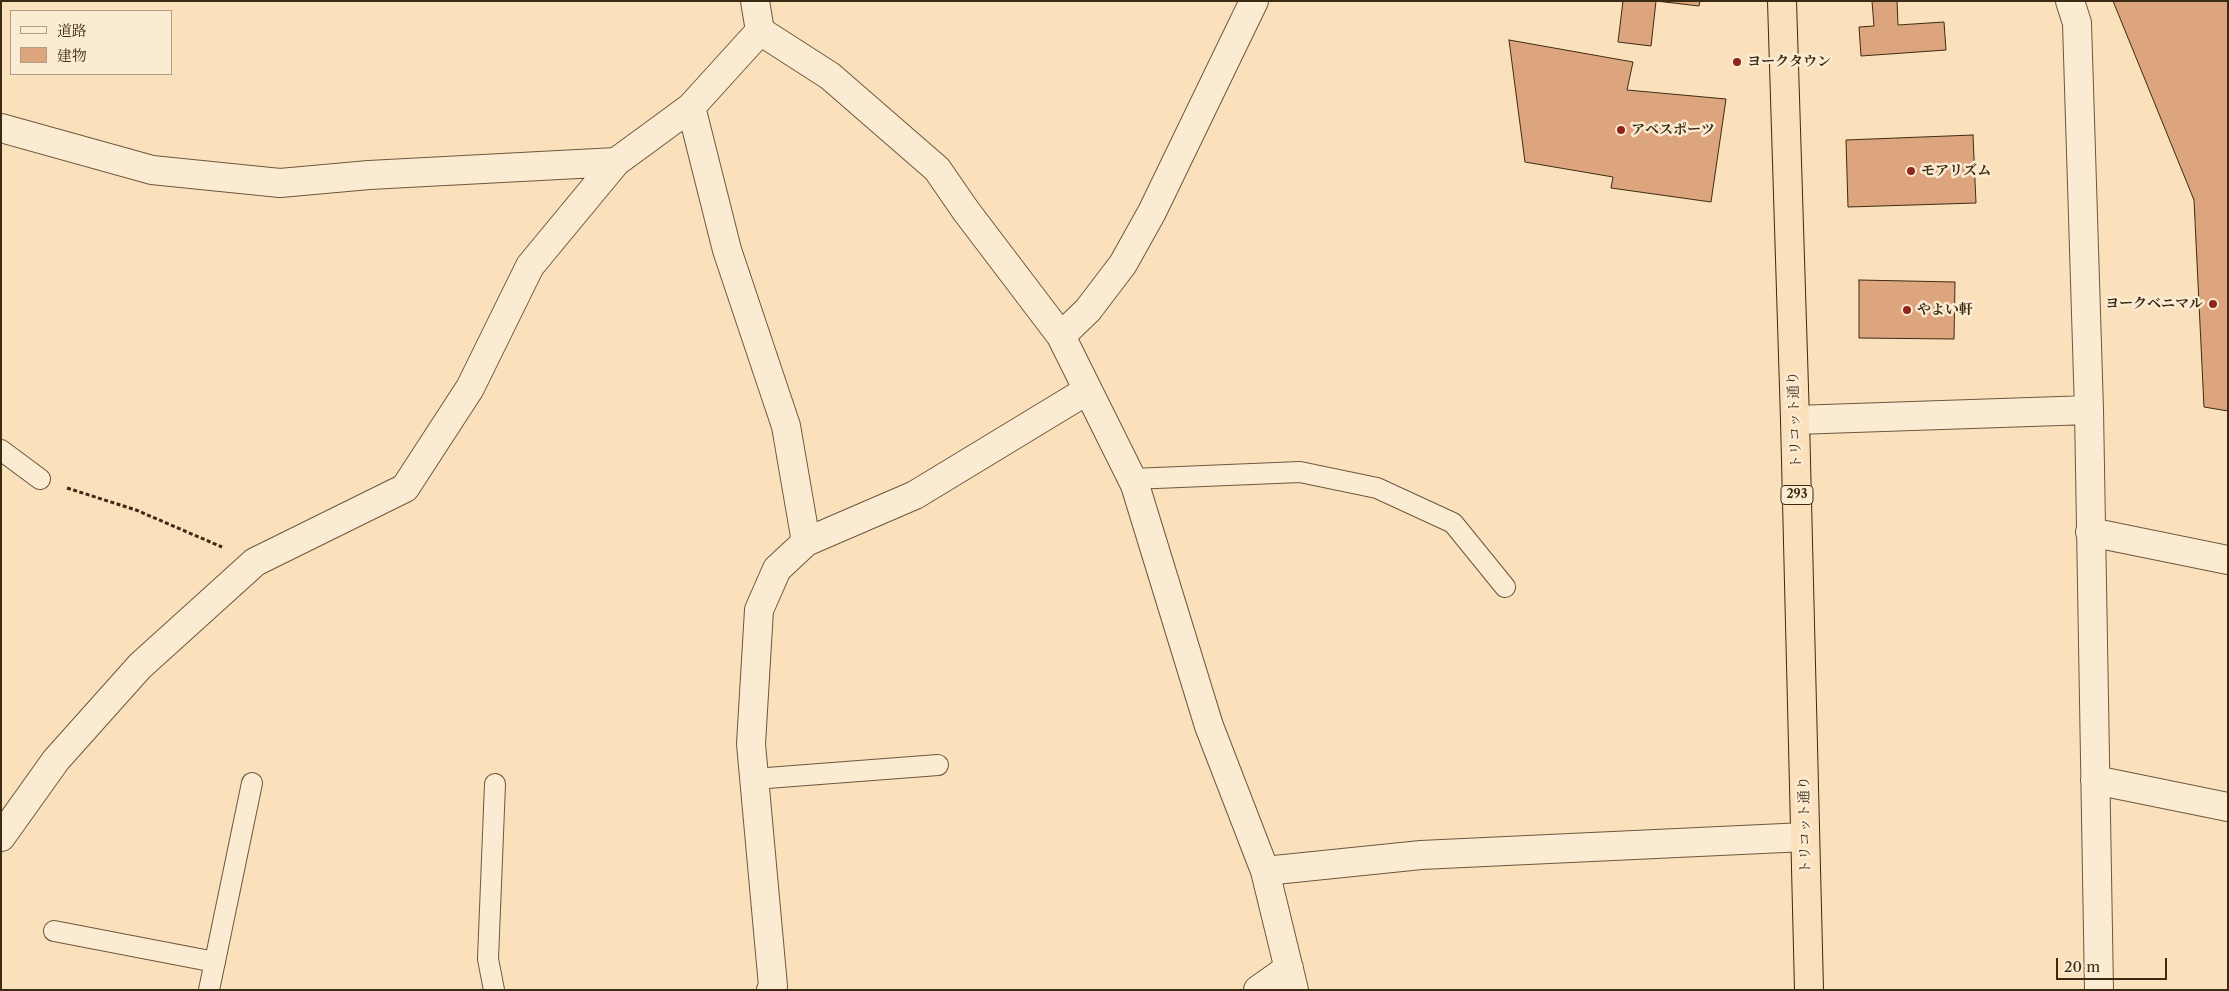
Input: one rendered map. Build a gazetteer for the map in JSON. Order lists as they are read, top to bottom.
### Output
{
  "streets": {
    "highway": ["トリコット通り", "293"]
  },
  "places": [
    "ヨークタウン",
    "アベスポーツ",
    "モアリズム",
    "ヨークベニマル",
    "やよい軒"
  ],
  "legend": ["道路", "建物"],
  "scale_bar": "20 m"
}
